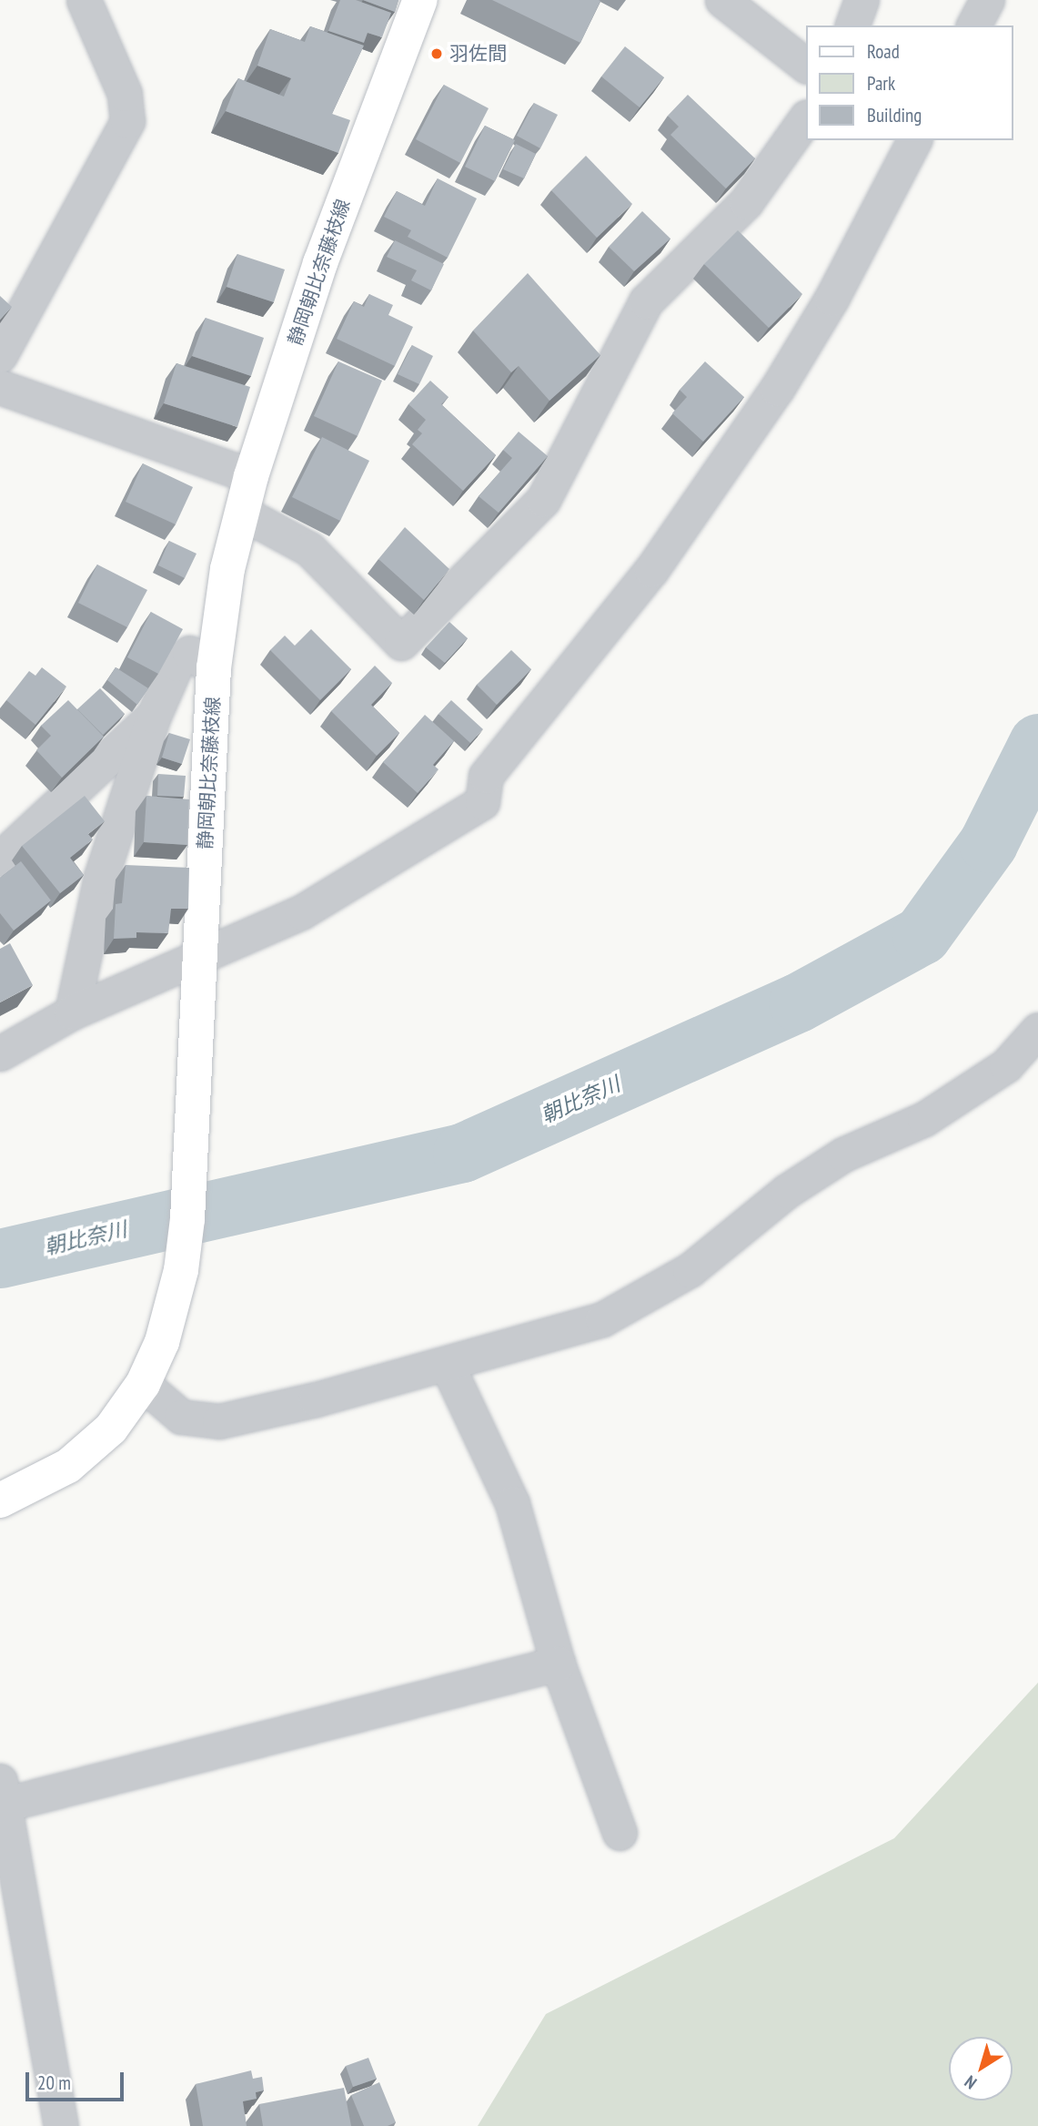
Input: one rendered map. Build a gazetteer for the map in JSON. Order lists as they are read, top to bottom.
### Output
{
  "streets": {
    "main road": ["静岡朝比奈藤枝線"]
  },
  "water": ["朝比奈川"],
  "places": ["羽佐間"],
  "legend": ["Road", "Park", "Building"],
  "scale_bar": "20 m",
  "north": "bottom left"
}
